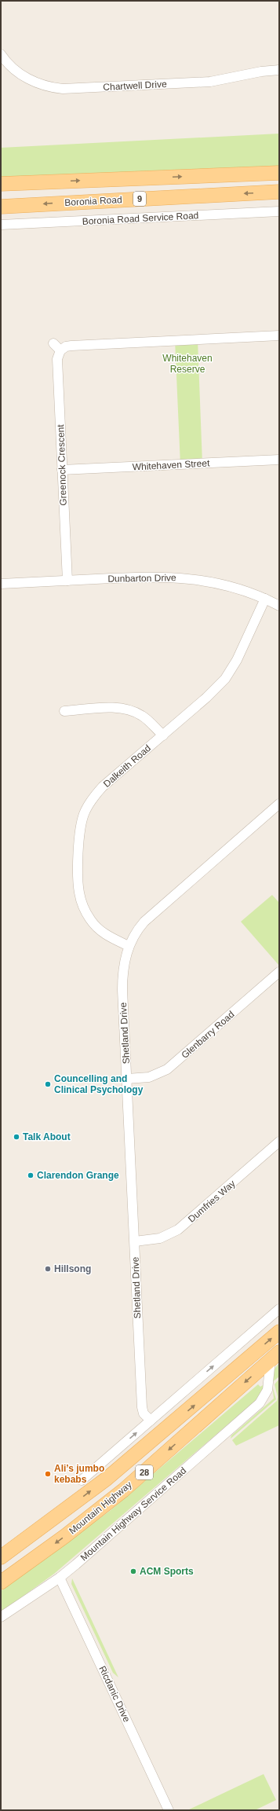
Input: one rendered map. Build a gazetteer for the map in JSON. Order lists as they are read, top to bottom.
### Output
{
  "streets": {
    "main road": [
      "9",
      "Boronia Road",
      "28",
      "Mountain Highway"
    ],
    "street": [
      "Chartwell Drive",
      "Boronia Road Service Road",
      "Greenock Crescent",
      "Whitehaven Street",
      "Dunbarton Drive",
      "Dalkeith Road",
      "Shetland Drive",
      "Glenbarry Road",
      "Dumfries Way",
      "Mountain Highway Service Road",
      "Ricdanic Drive"
    ]
  },
  "crossings": [
    ["Greenock Crescent", "Whitehaven Street"],
    ["Greenock Crescent", "Dunbarton Drive"],
    ["Dunbarton Drive", "Dalkeith Road"],
    ["Dalkeith Road", "Shetland Drive"],
    ["Shetland Drive", "Glenbarry Road"],
    ["Shetland Drive", "Dumfries Way"],
    ["Mountain Highway", "Mountain Highway Service Road"],
    ["Mountain Highway Service Road", "Ricdanic Drive"]
  ],
  "parks": ["Whitehaven Reserve"],
  "places": [
    "Councelling and Clinical Psychology",
    "Talk About",
    "Clarendon Grange",
    "Hillsong",
    "Ali’s jumbo kebabs",
    "ACM Sports"
  ]
}
